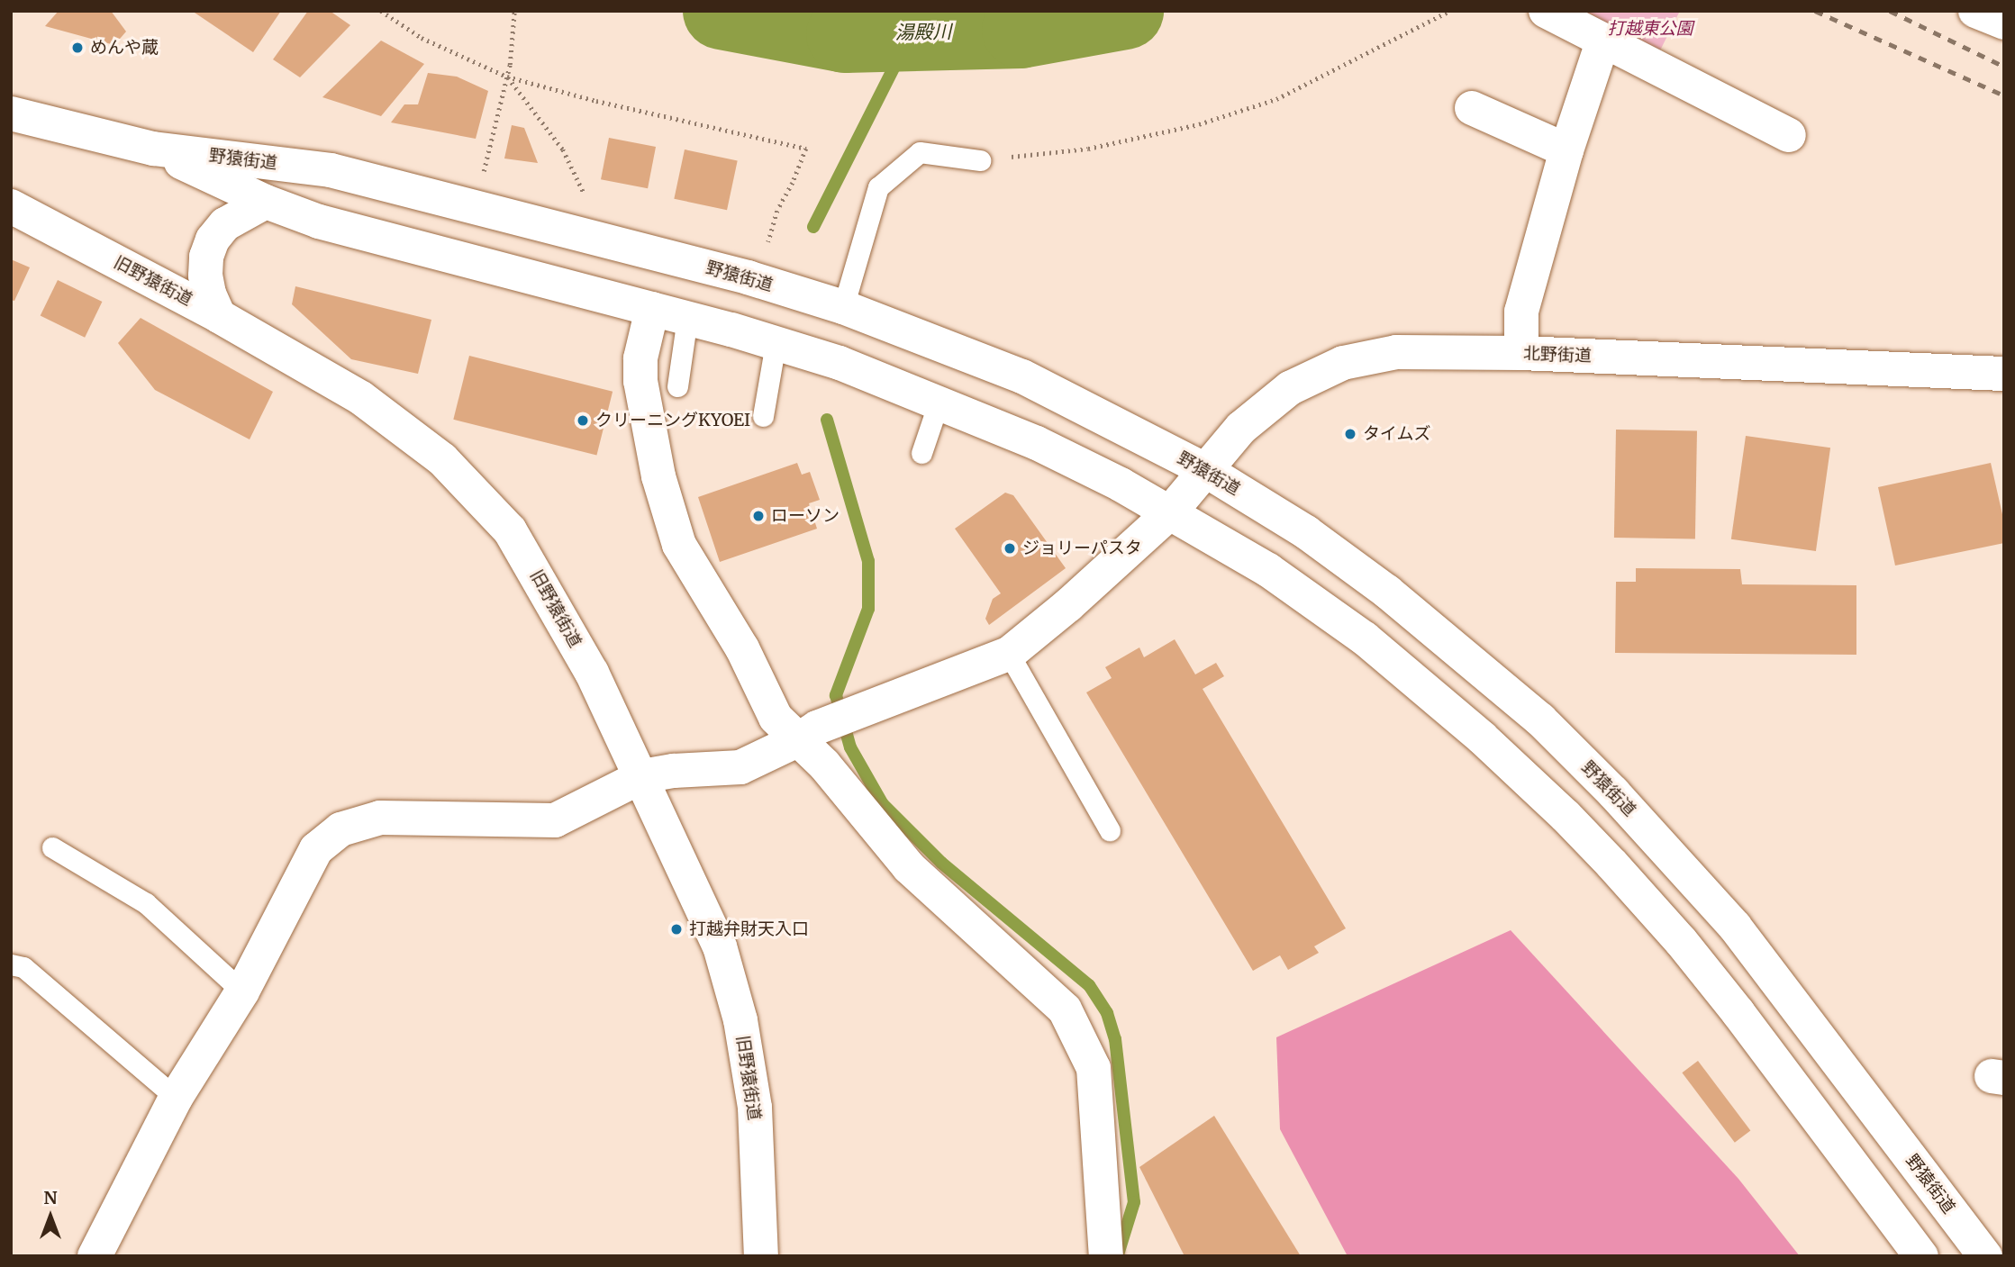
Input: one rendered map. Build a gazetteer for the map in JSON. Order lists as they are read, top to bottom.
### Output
{
  "streets": {
    "main road": ["野猿街道", "旧野猿街道", "北野街道"]
  },
  "crossings": [
    ["野猿街道", "北野街道"],
    ["旧野猿街道", "北野街道"]
  ],
  "water": ["湯殿川"],
  "parks": ["打越東公園"],
  "places": [
    "めんや蔵",
    "クリーニングKYOEI",
    "タイムズ",
    "ローソン",
    "ジョリーパスタ",
    "打越弁財天入口"
  ],
  "north": "top"
}
